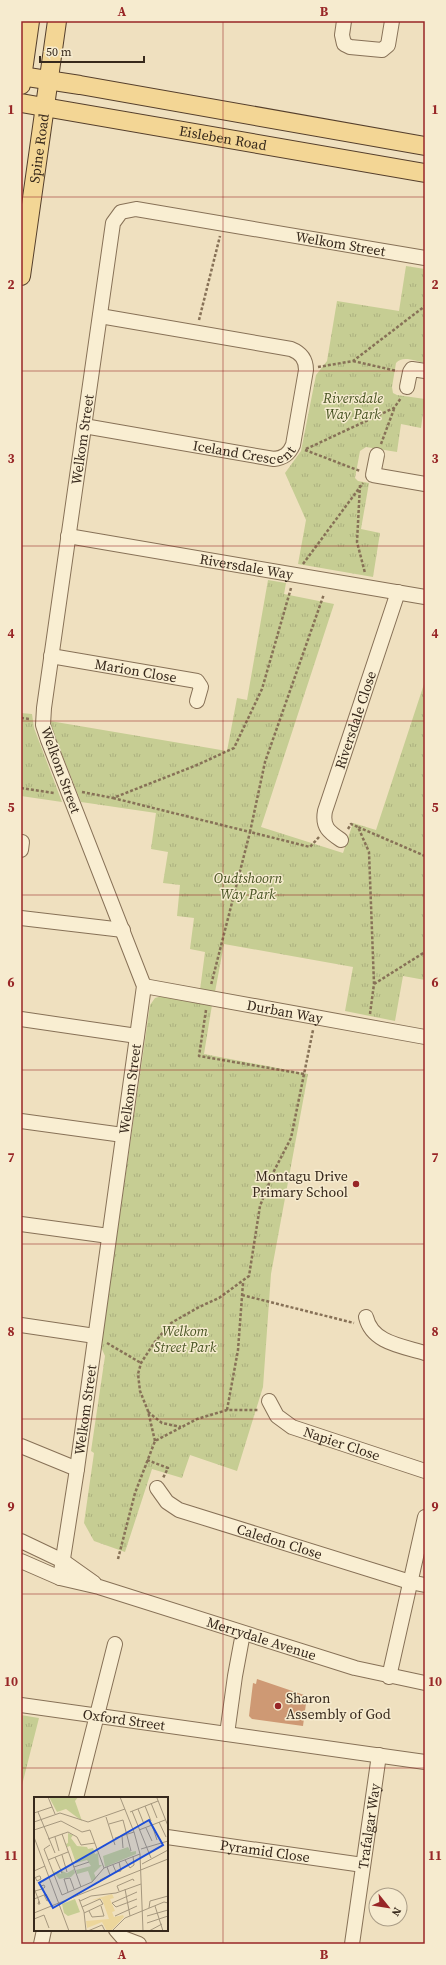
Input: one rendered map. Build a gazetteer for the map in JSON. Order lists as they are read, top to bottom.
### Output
{
  "streets": {
    "main road": ["Eisleben Road", "Spine Road"],
    "street": [
      "Welkom Street",
      "Iceland Crescent",
      "Riversdale Way",
      "Marion Close",
      "Riversdale Close",
      "Durban Way",
      "Napier Close",
      "Caledon Close",
      "Merrydale Avenue",
      "Oxford Street",
      "Trafalgar Way",
      "Pyramid Close"
    ]
  },
  "crossings": [
    ["Eisleben Road", "Spine Road"],
    ["Welkom Street", "Iceland Crescent"],
    ["Welkom Street", "Riversdale Way"],
    ["Welkom Street", "Marion Close"],
    ["Welkom Street", "Durban Way"],
    ["Welkom Street", "Merrydale Avenue"],
    ["Riversdale Way", "Riversdale Close"],
    ["Oxford Street", "Trafalgar Way"],
    ["Trafalgar Way", "Pyramid Close"]
  ],
  "parks": ["Riversdale Way Park", "Oudtshoorn Way Park", "Welkom Street Park"],
  "places": ["Montagu Drive Primary School", "Sharon Assembly of God"],
  "scale_bar": "50 m",
  "north": "bottom right",
  "grid": {
    "columns": ["A", "B"],
    "rows": [
      "1",
      "2",
      "3",
      "4",
      "5",
      "6",
      "7",
      "8",
      "9",
      "10",
      "11"
    ]
  }
}
